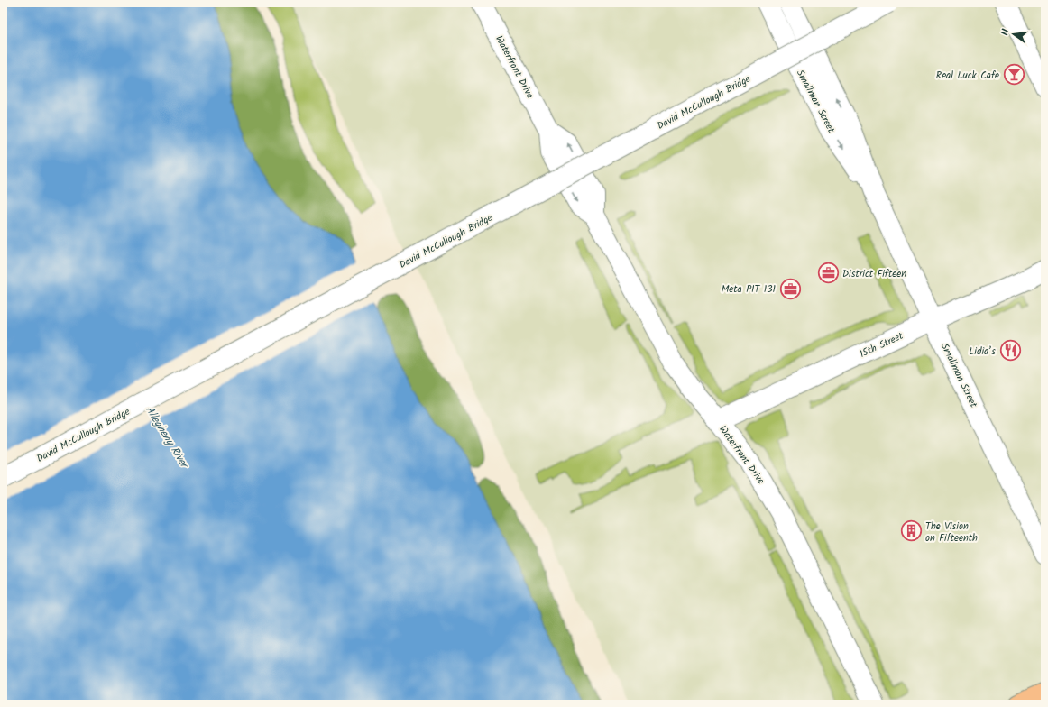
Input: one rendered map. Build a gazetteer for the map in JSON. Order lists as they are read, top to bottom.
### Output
{
  "streets": {
    "street": [
      "Waterfront Drive",
      "Smallman Street",
      "David McCullough Bridge",
      "15th Street"
    ]
  },
  "crossings": [
    ["Waterfront Drive", "15th Street"],
    ["Smallman Street", "15th Street"]
  ],
  "water": ["Allegheny River"],
  "places": {
    "bar": ["Real Luck Cafe"],
    "office": ["District Fifteen", "Meta PIT 131"],
    "restaurant": ["Lidia’s"],
    "building": ["The Vision on Fifteenth"]
  },
  "north": "left"
}
